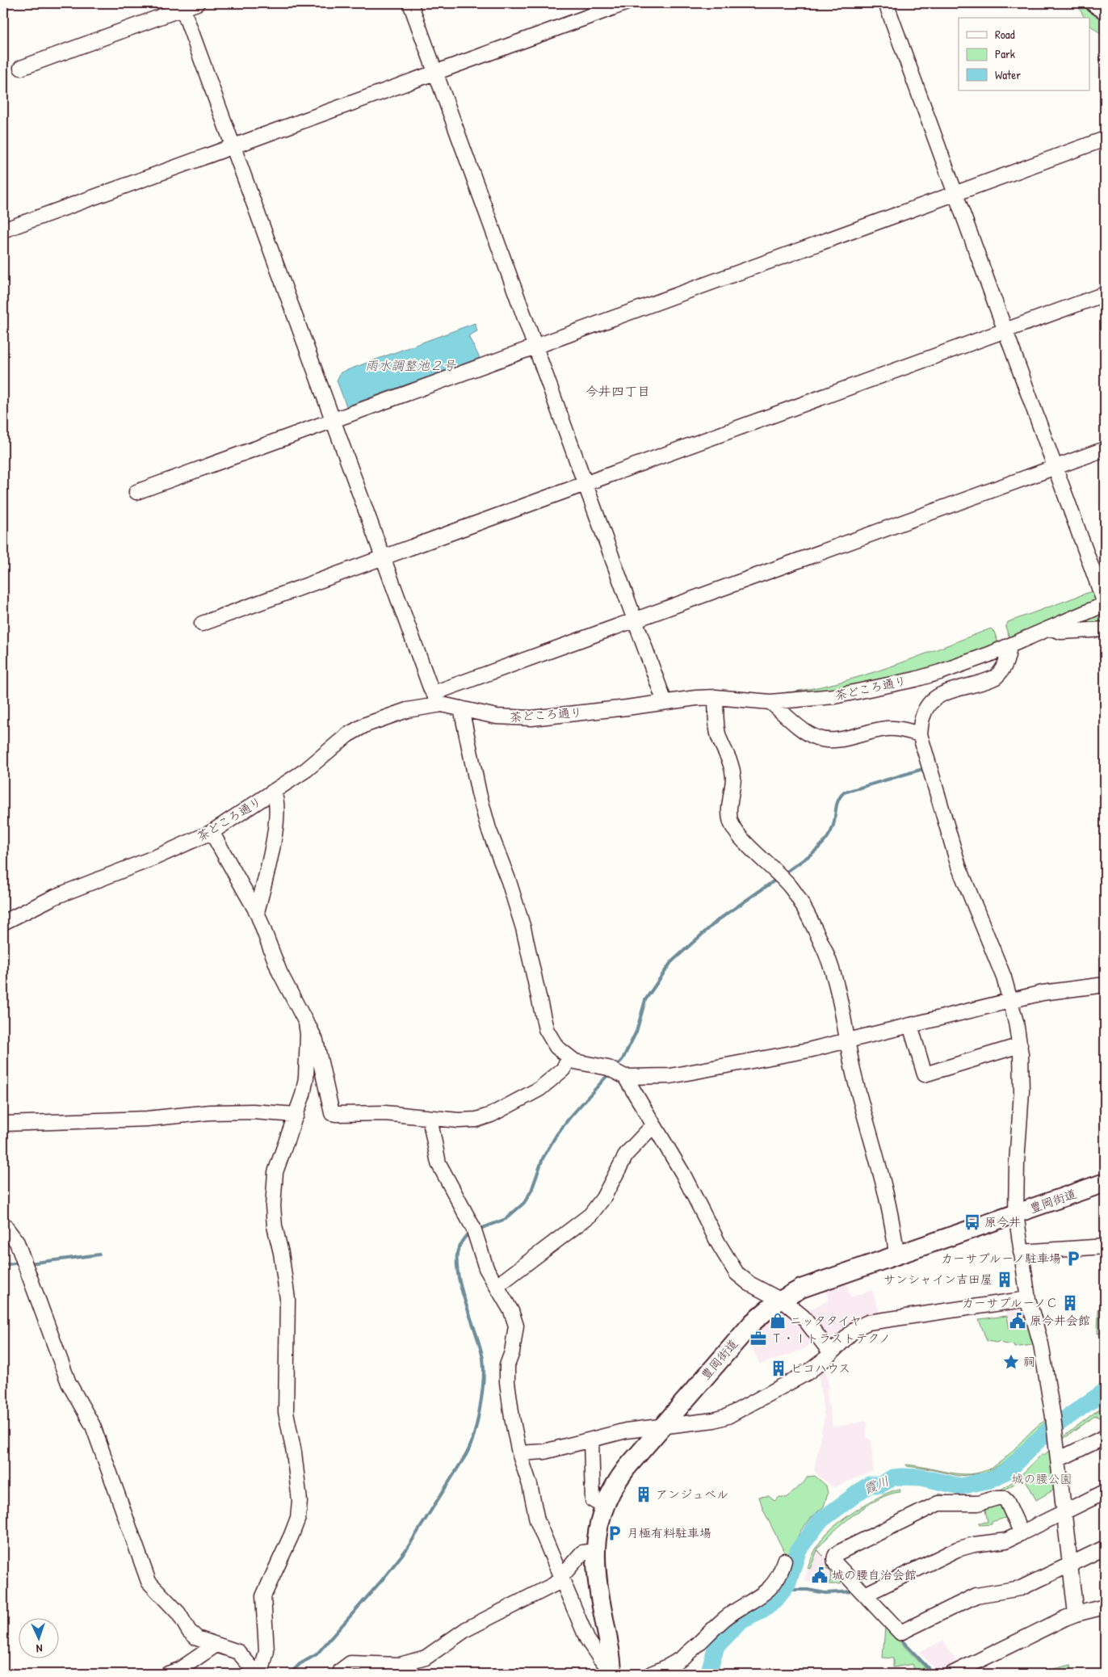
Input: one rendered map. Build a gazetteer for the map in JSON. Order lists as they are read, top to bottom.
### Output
{
  "streets": {
    "main road": ["豊岡街道"],
    "street": ["茶どころ通り"]
  },
  "districts": ["今井四丁目"],
  "water": ["雨水調整池２号", "霞川"],
  "parks": ["城の腰公園"],
  "places": {
    "bus stop": ["原今井"],
    "parking": ["カーサプルーノ駐車場", "月極有料駐車場"],
    "building": [
      "サンシャイン吉田屋",
      "カーサプルーノＣ",
      "ピコハウス",
      "アンジュベル"
    ],
    "shop": ["ニッタタイヤ"],
    "public building": ["原今井会館", "城の腰自治会館"],
    "office": ["Ｔ・Ｉトラストテクノ"],
    "place": ["祠"]
  },
  "legend": ["Road", "Park", "Water"],
  "north": "bottom"
}
